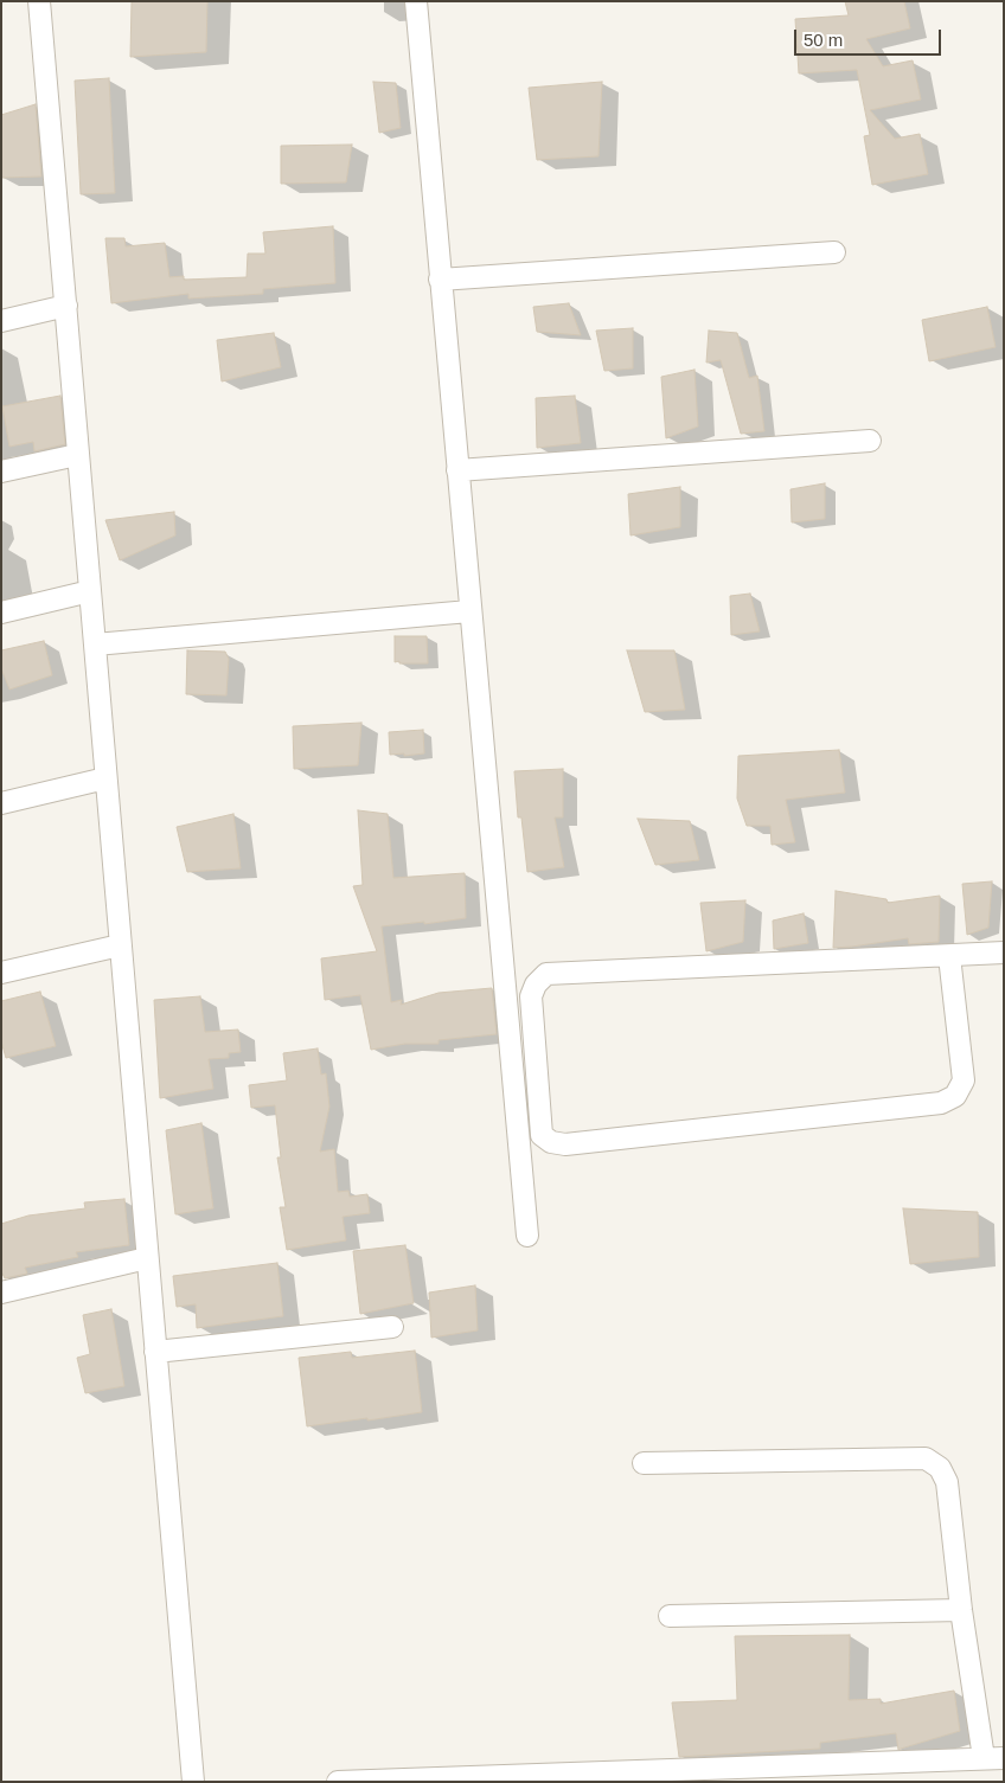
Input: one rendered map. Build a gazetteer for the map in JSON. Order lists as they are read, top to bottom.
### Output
{
  "scale_bar": "50 m"
}
